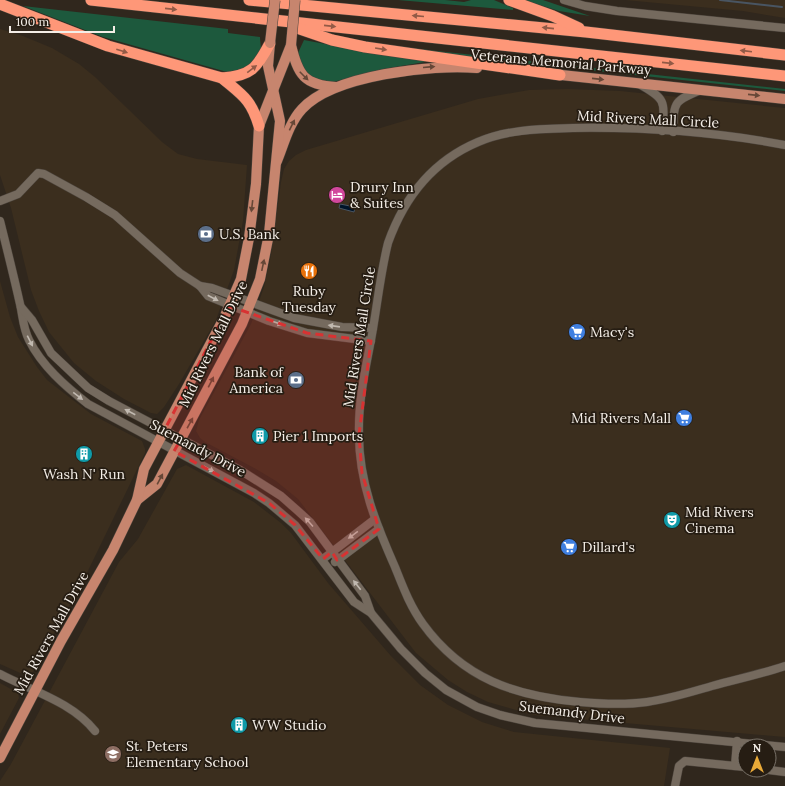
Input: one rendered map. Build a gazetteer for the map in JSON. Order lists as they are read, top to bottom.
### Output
{
  "streets": {
    "main road": ["Veterans Memorial Parkway", "Mid Rivers Mall Drive"],
    "street": ["Mid Rivers Mall Circle", "Suemandy Drive"]
  },
  "crossings": [
    ["Veterans Memorial Parkway", "Mid Rivers Mall Drive"],
    ["Mid Rivers Mall Drive", "Suemandy Drive"]
  ],
  "one_way": ["Veterans Memorial Parkway"],
  "places": {
    "hotel": ["Drury Inn & Suites"],
    "bank": ["U.S. Bank", "Bank of America"],
    "restaurant": ["Ruby Tuesday"],
    "supermarket": ["Macy's", "Mid Rivers Mall", "Dillard's"],
    "building": ["Pier 1 Imports", "Wash N' Run", "WW Studio"],
    "theatre": ["Mid Rivers Cinema"],
    "school or university": ["St. Peters Elementary School"]
  },
  "scale_bar": "100 m",
  "north": "top"
}
